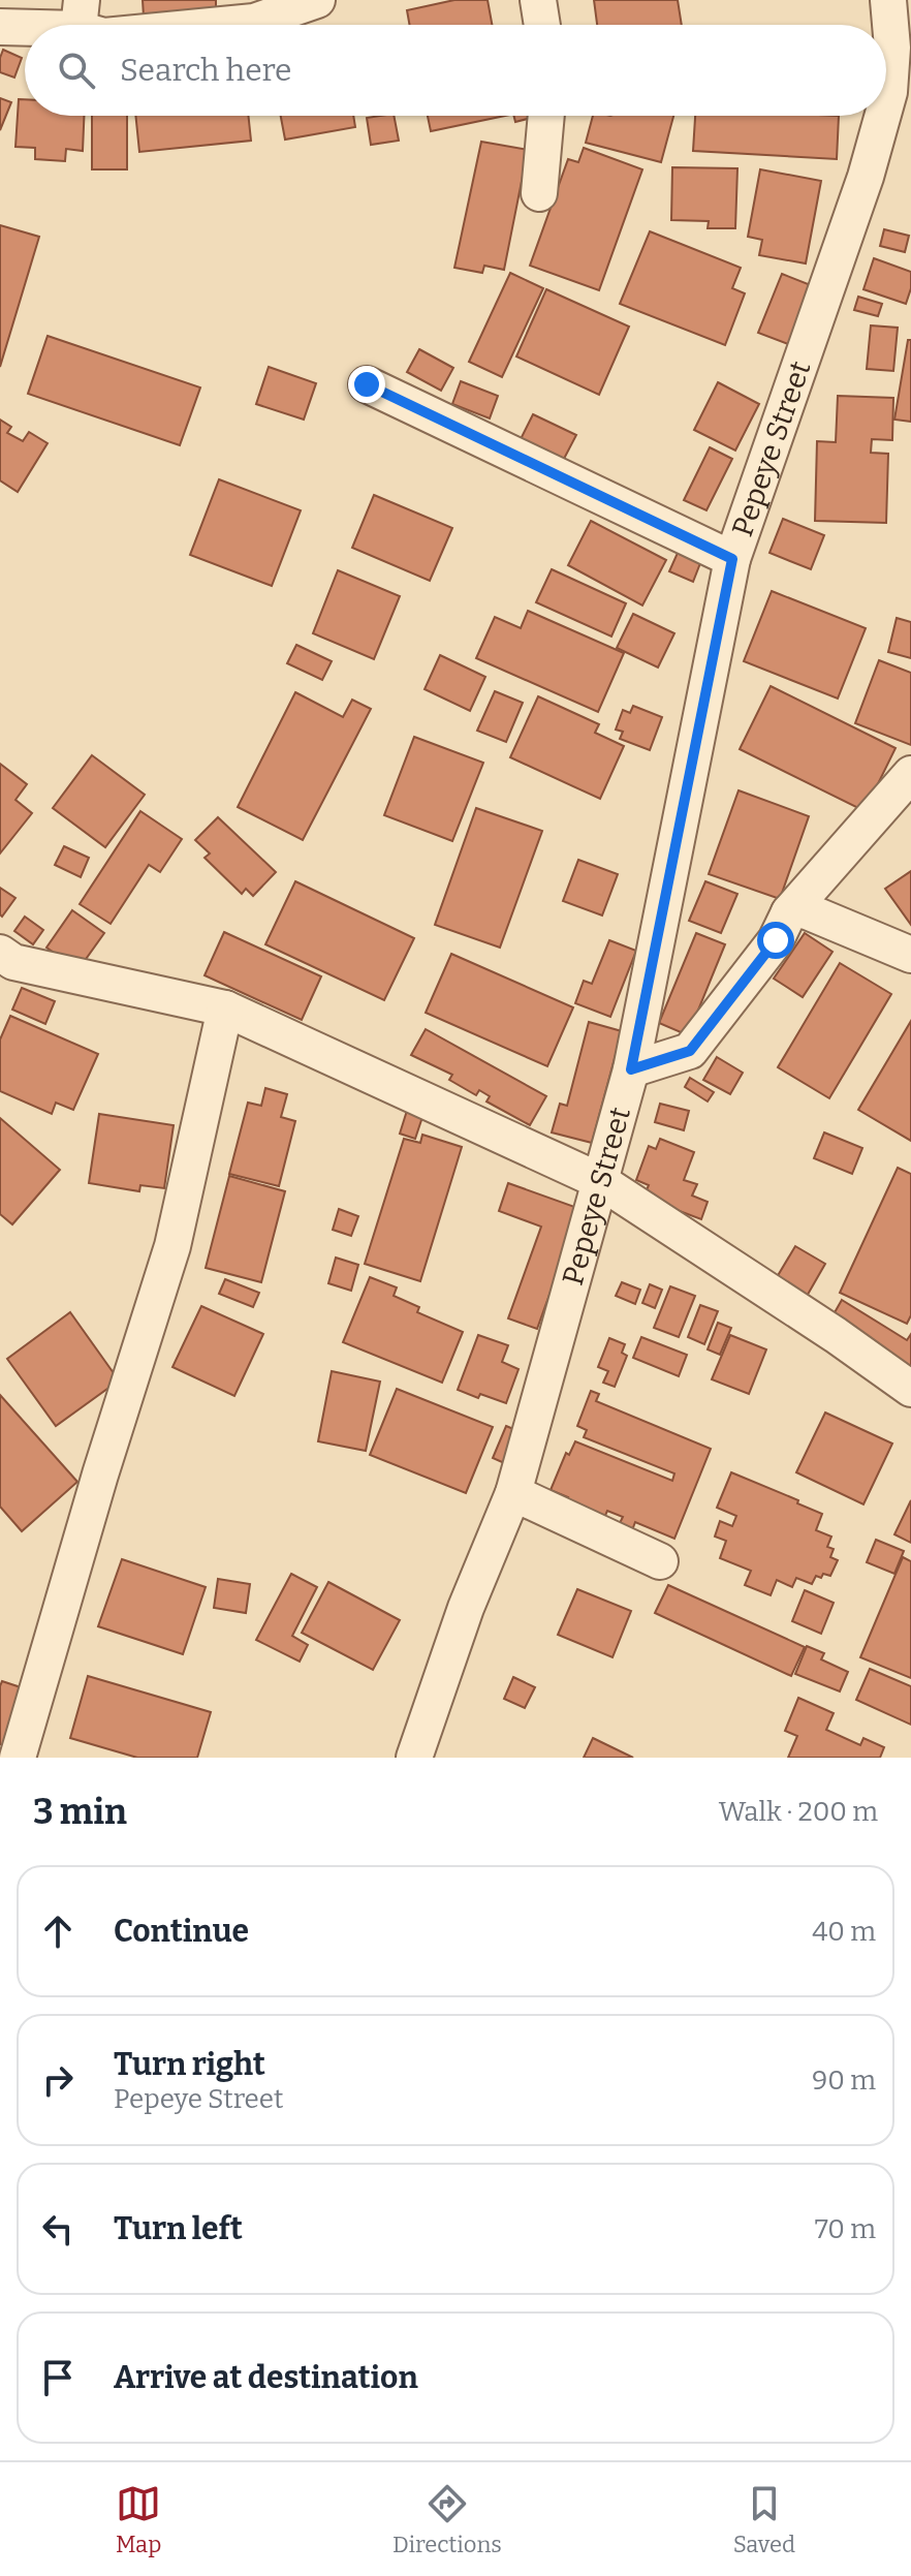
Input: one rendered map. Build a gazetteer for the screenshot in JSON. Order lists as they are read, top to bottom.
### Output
{
  "streets": {
    "street": ["Pepeye Street"]
  },
  "page": {
    "search": "Search here",
    "heading": ["3 min", "Walk · 200 m"],
    "list": [
      ["Continue", "40 m"],
      ["Turn right", "Pepeye Street", "90 m"],
      ["Turn left", "70 m"],
      "Arrive at destination"
    ],
    "nav": ["Map", "Directions", "Saved"]
  }
}
